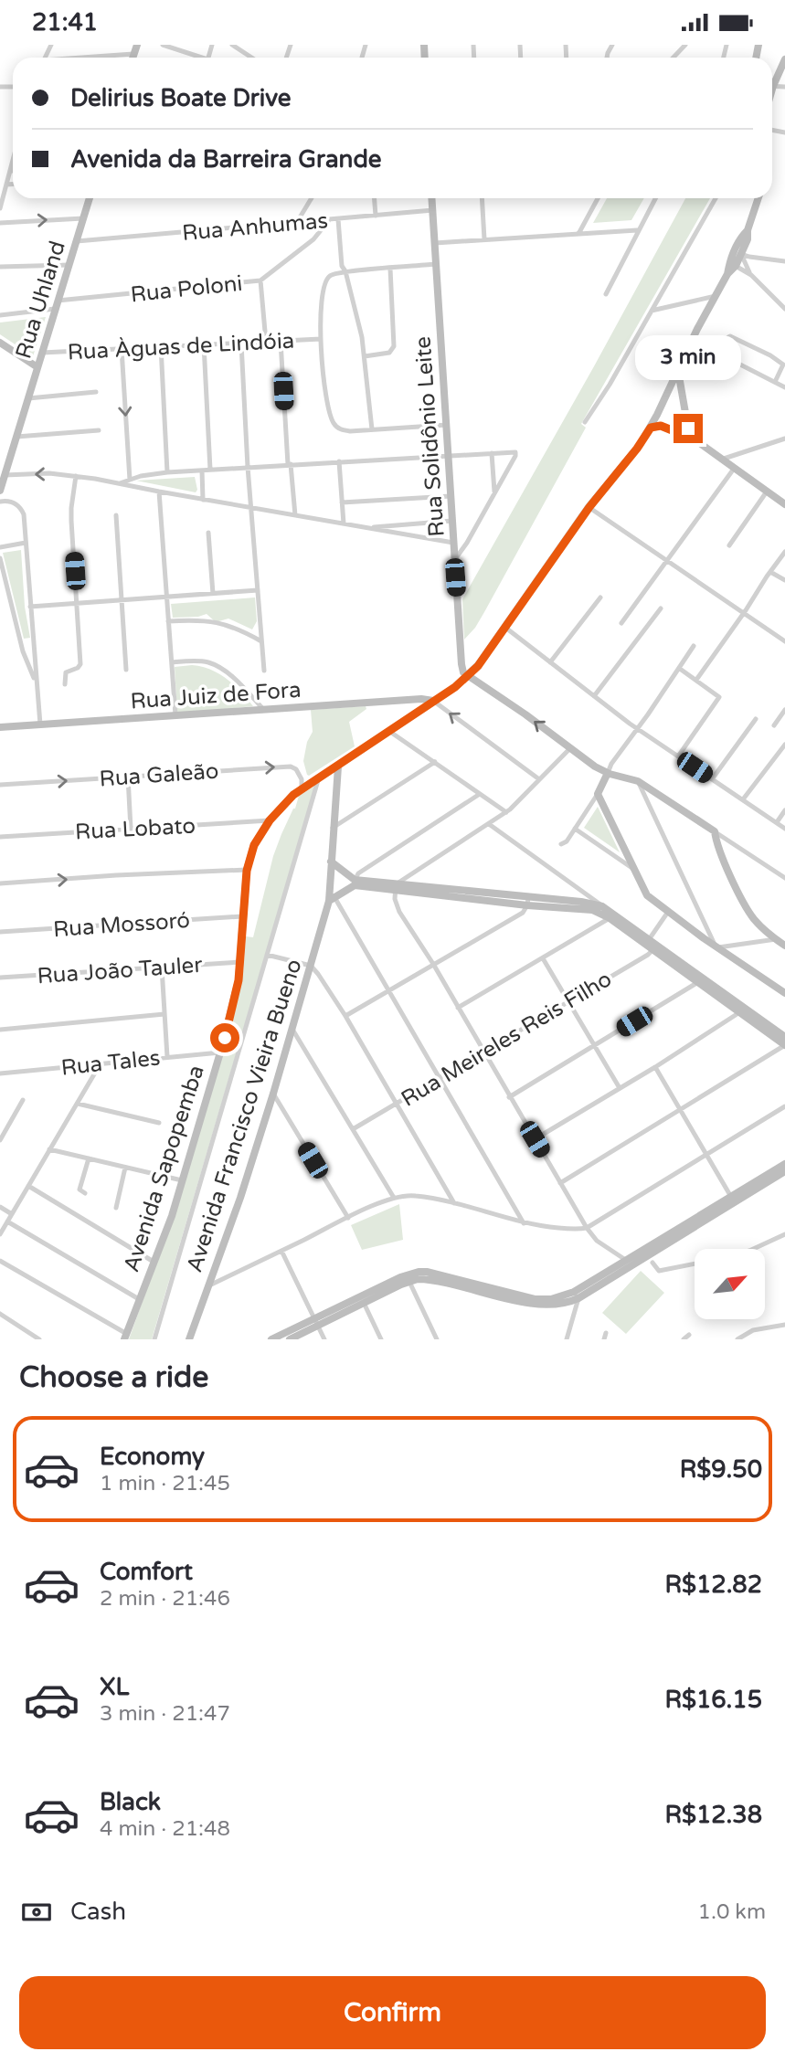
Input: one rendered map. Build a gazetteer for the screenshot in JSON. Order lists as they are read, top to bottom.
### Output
{
  "streets": {
    "main road": [
      "Rua Uhland",
      "Rua Solidônio Leite",
      "Rua Juiz de Fora",
      "Avenida Francisco Vieira Bueno",
      "Avenida Sapopemba"
    ],
    "street": [
      "Rua Anhumas",
      "Rua Poloni",
      "Rua Àguas de Lindóia",
      "Rua Galeão",
      "Rua Lobato",
      "Rua Mossoró",
      "Rua João Tauler",
      "Rua Meireles Reis Filho",
      "Rua Tales"
    ]
  },
  "crossings": [
    ["Rua Anhumas", "Rua Poloni"],
    ["Rua Anhumas", "Rua Uhland"],
    ["Rua Anhumas", "Rua Solidônio Leite"],
    ["Rua Poloni", "Rua Uhland"],
    ["Rua Uhland", "Rua Àguas de Lindóia"],
    ["Rua Solidônio Leite", "Avenida Sapopemba"],
    ["Rua Juiz de Fora", "Avenida Sapopemba"],
    ["Rua Galeão", "Avenida Sapopemba"],
    ["Rua Lobato", "Avenida Sapopemba"],
    ["Rua Mossoró", "Avenida Sapopemba"],
    ["Rua João Tauler", "Avenida Sapopemba"],
    ["Rua Tales", "Avenida Sapopemba"],
    ["Avenida Francisco Vieira Bueno", "Avenida Sapopemba"]
  ],
  "one_way": ["Rua Galeão"],
  "north": "top right",
  "page": {
    "status": "21:41",
    "banner": ["Delirius Boate Drive", "Avenida da Barreira Grande"],
    "bubble": "3 min",
    "heading": "Choose a ride",
    "list": [
      {
        "name": "Economy",
        "note": "1 min · 21:45",
        "value": "R$9.50"
      },
      {
        "name": "Comfort",
        "note": "2 min · 21:46",
        "value": "R$12.82"
      },
      {
        "name": "XL",
        "note": "3 min · 21:47",
        "value": "R$16.15"
      },
      {
        "name": "Black",
        "note": "4 min · 21:48",
        "value": "R$12.38"
      }
    ],
    "pay": ["Cash", "1.0 km"],
    "buttons": "Confirm"
  }
}
